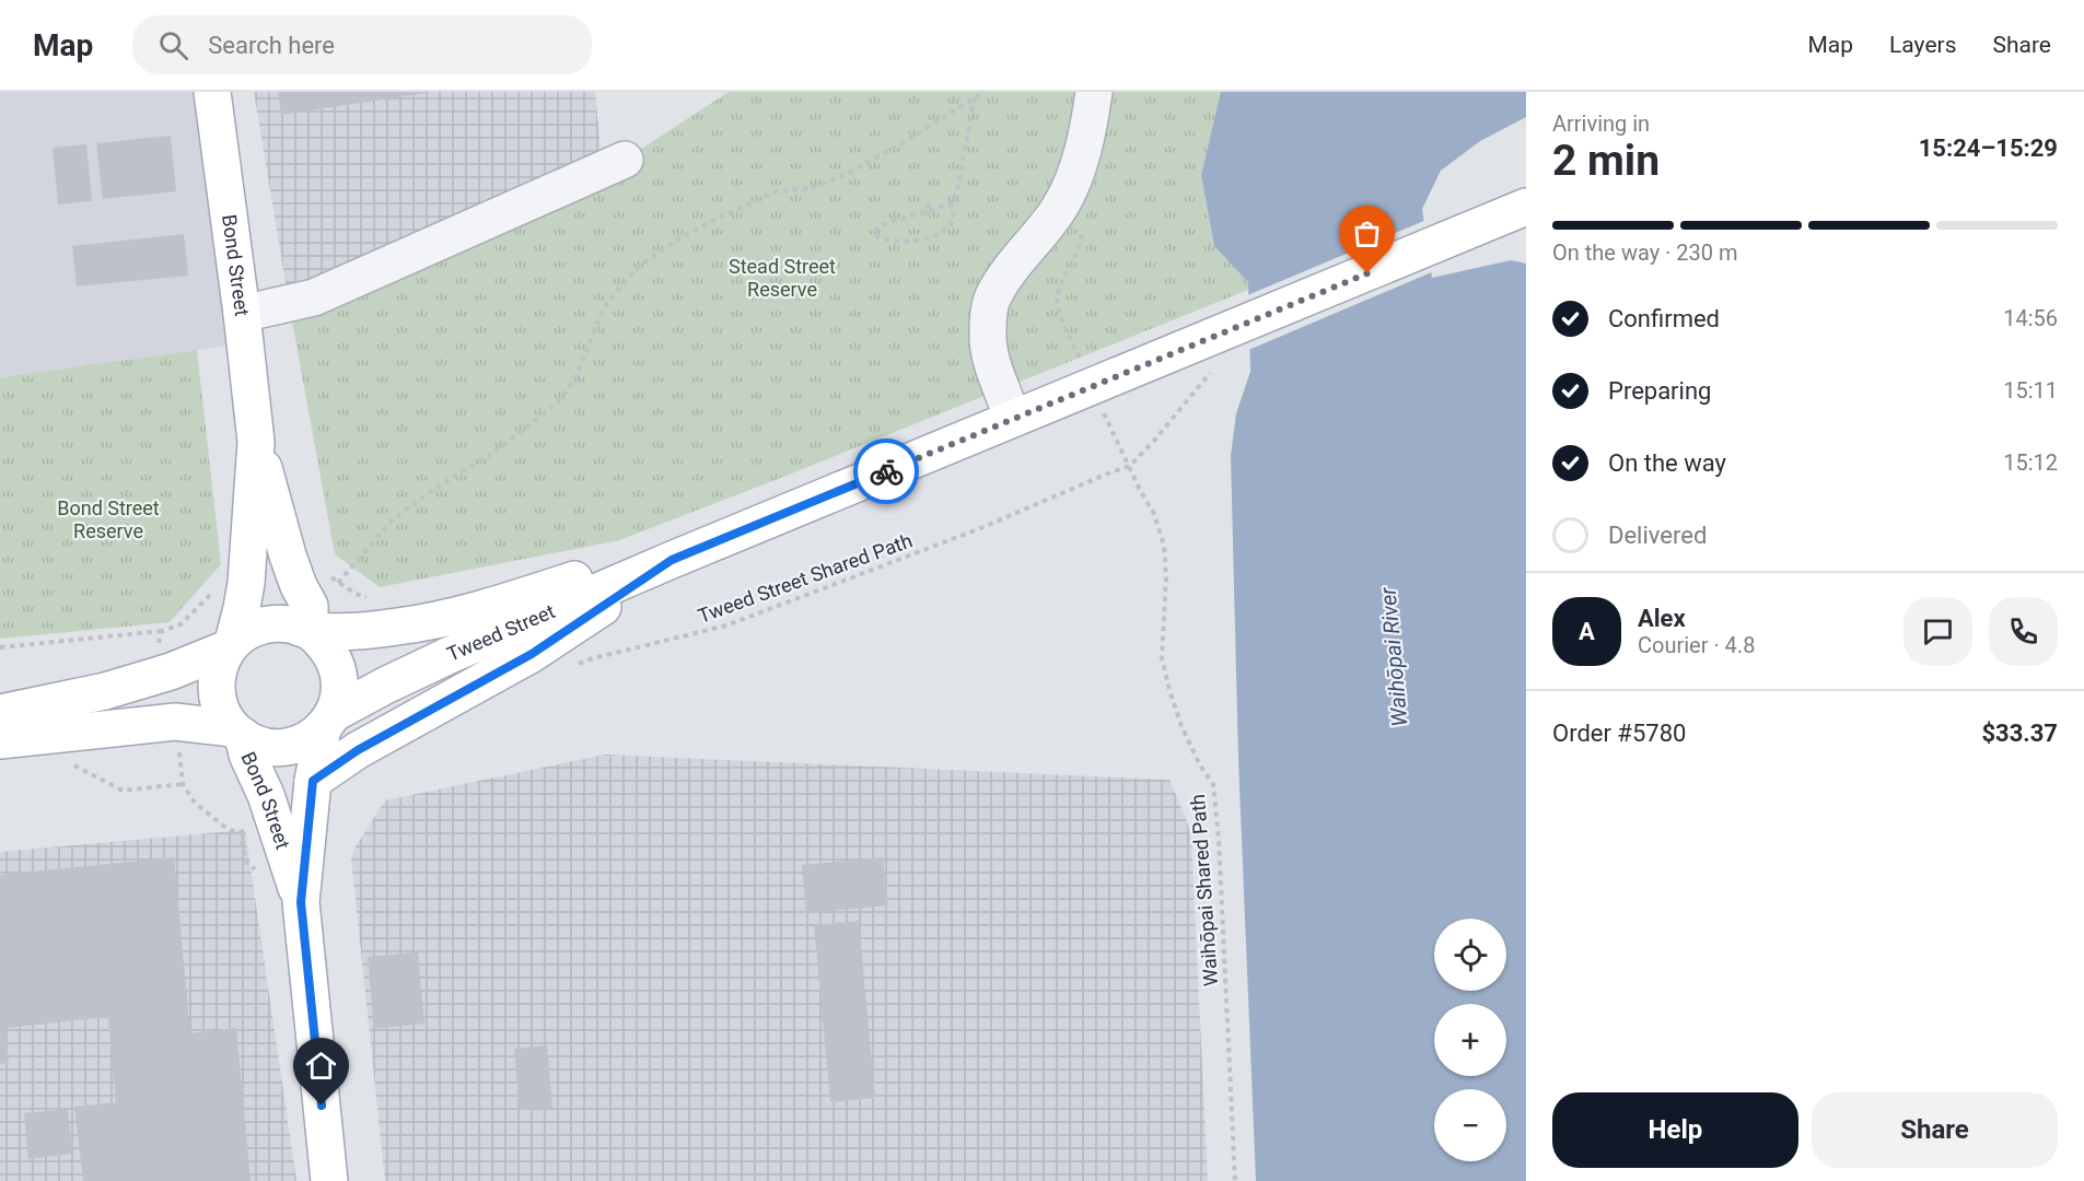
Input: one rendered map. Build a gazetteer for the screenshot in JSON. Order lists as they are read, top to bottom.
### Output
{
  "streets": {
    "main road": ["Bond Street", "Tweed Street"],
    "path": ["Tweed Street Shared Path", "Waihōpai Shared Path"]
  },
  "crossings": [
    ["Bond Street", "Tweed Street"],
    ["Tweed Street Shared Path", "Waihōpai Shared Path"],
    ["Tweed Street", "Waihōpai Shared Path"]
  ],
  "water": ["Waihōpai River"],
  "parks": ["Stead Street Reserve", "Bond Street Reserve"],
  "page": {
    "header": "Map",
    "search": "Search here",
    "nav": ["Map", "Layers", "Share"],
    "heading": ["2 min", "Arriving in", "15:24–15:29"],
    "panel": [
      "Alex",
      "Courier · 4.8",
      "Order #5780",
      "$33.37"
    ],
    "bar": "On the way · 230 m",
    "list": [
      ["Confirmed", "14:56"],
      ["Preparing", "15:11"],
      ["On the way", "15:12"],
      "Delivered"
    ],
    "round": "A",
    "map_buttons": ["+", "−"],
    "buttons": ["Help", "Share"]
  }
}
